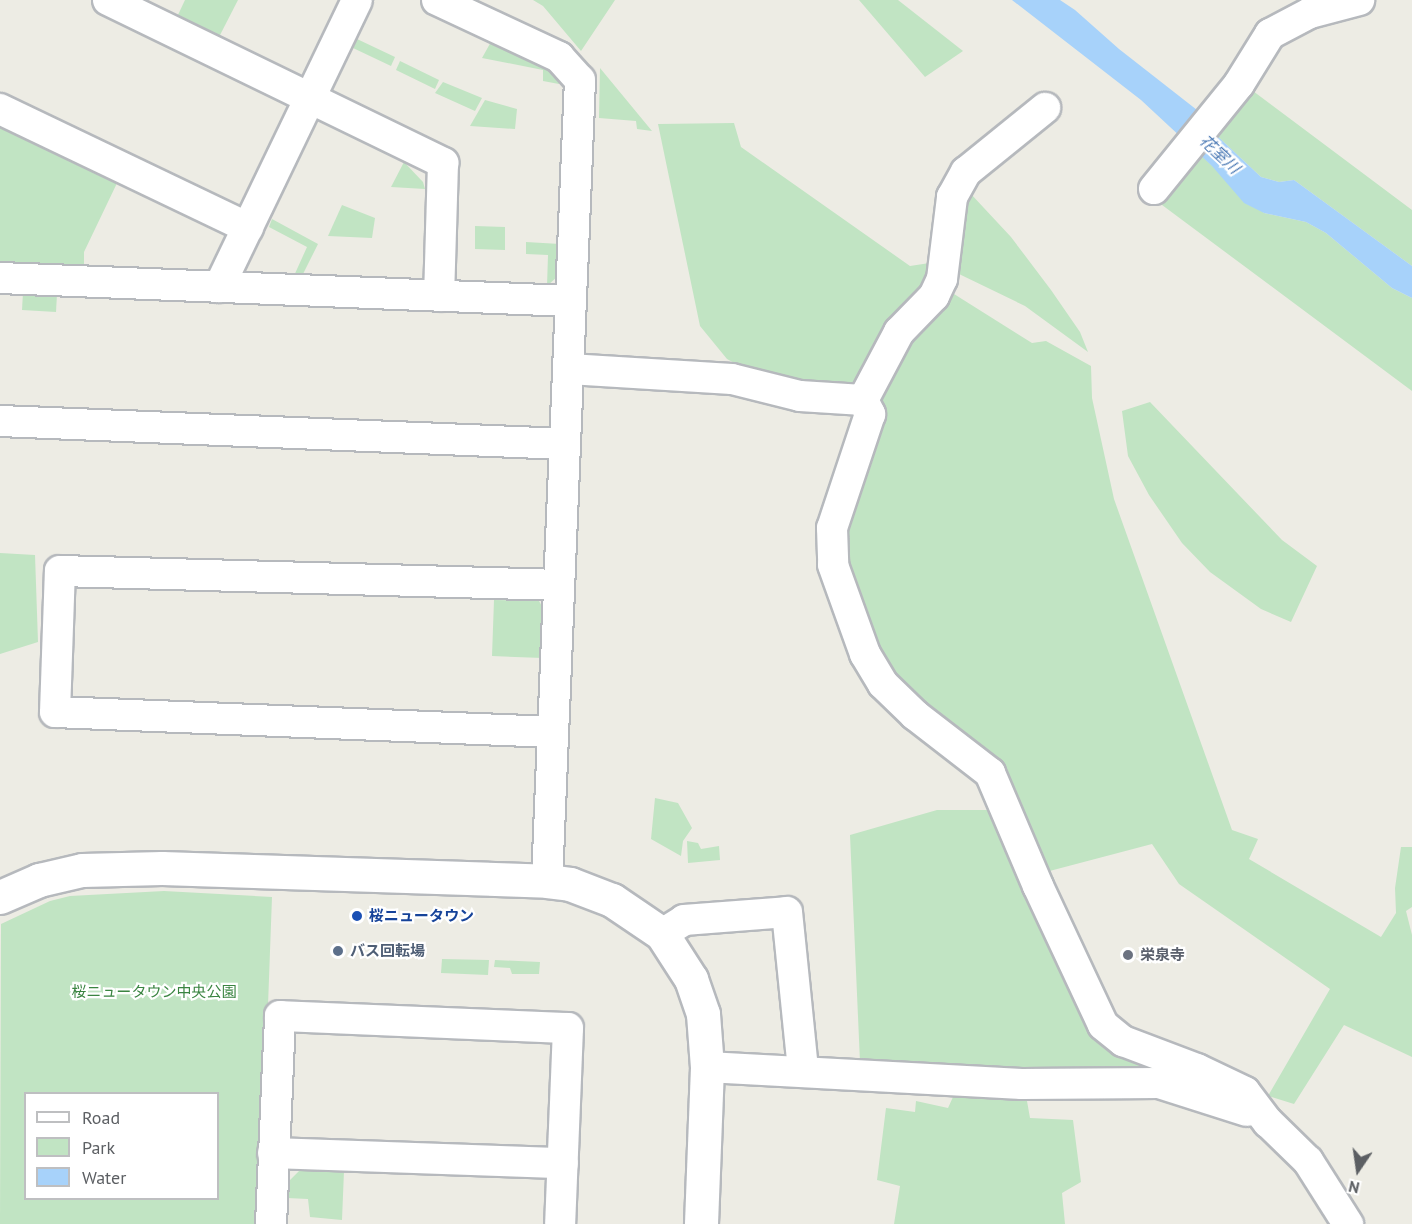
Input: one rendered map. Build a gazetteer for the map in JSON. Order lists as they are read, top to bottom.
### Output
{
  "water": ["花室川"],
  "parks": ["桜ニュータウン中央公園"],
  "places": ["桜ニュータウン", "バス回転場", "栄泉寺"],
  "legend": ["Road", "Park", "Water"],
  "north": "bottom"
}
